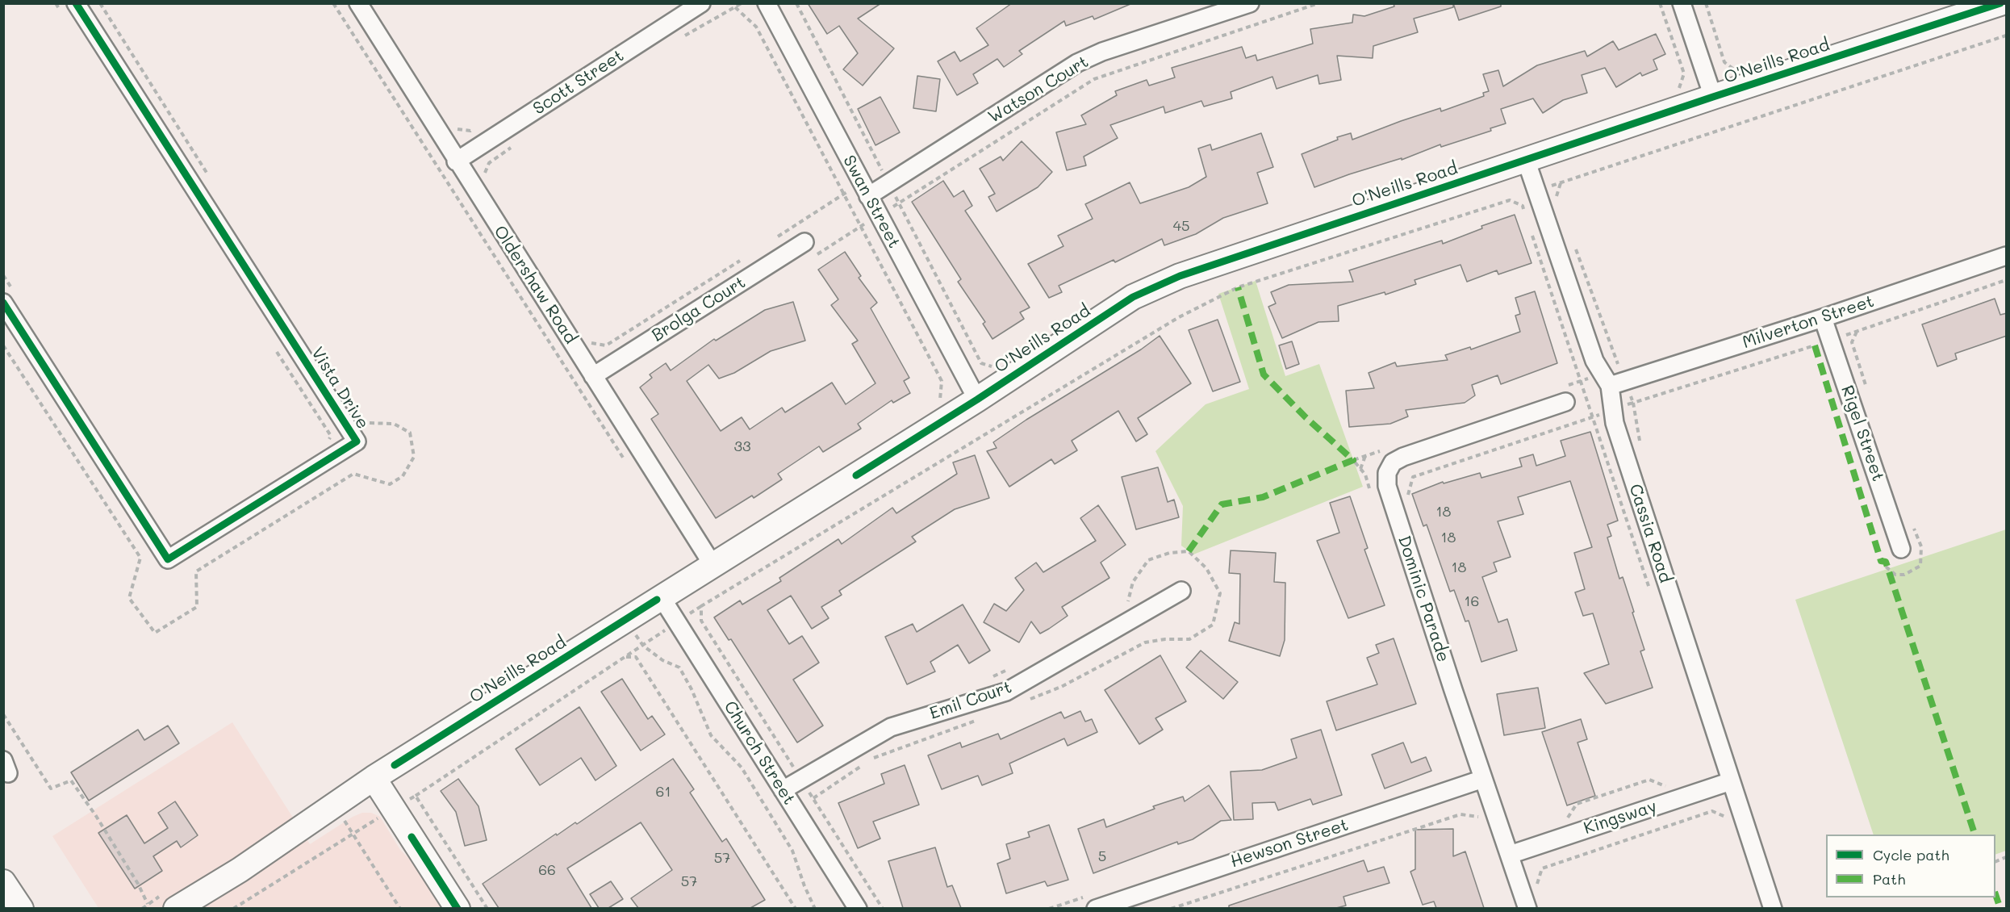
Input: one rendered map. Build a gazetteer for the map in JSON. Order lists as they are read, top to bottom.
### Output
{
  "streets": {
    "street": [
      "O'Neills Road",
      "Scott Street",
      "Watson Court",
      "Swan Street",
      "Oldershaw Road",
      "Brolga Court",
      "Milverton Street",
      "Vista Drive",
      "Rigel Street",
      "Cassia Road",
      "Dominic Parade",
      "Emil Court",
      "Church Street",
      "Kingsway",
      "Hewson Street"
    ]
  },
  "crossings": [
    ["O'Neills Road", "Swan Street"],
    ["O'Neills Road", "Oldershaw Road"],
    ["O'Neills Road", "Cassia Road"],
    ["O'Neills Road", "Church Street"],
    ["Scott Street", "Oldershaw Road"],
    ["Watson Court", "Swan Street"],
    ["Oldershaw Road", "Brolga Court"],
    ["Milverton Street", "Rigel Street"],
    ["Milverton Street", "Cassia Road"],
    ["Cassia Road", "Kingsway"],
    ["Dominic Parade", "Kingsway"],
    ["Dominic Parade", "Hewson Street"],
    ["Emil Court", "Church Street"]
  ],
  "house_numbers": [
    "45",
    "33",
    "18",
    "18",
    "18",
    "16",
    "61",
    "5",
    "57",
    "66",
    "57"
  ],
  "legend": ["Cycle path", "Path"]
}
